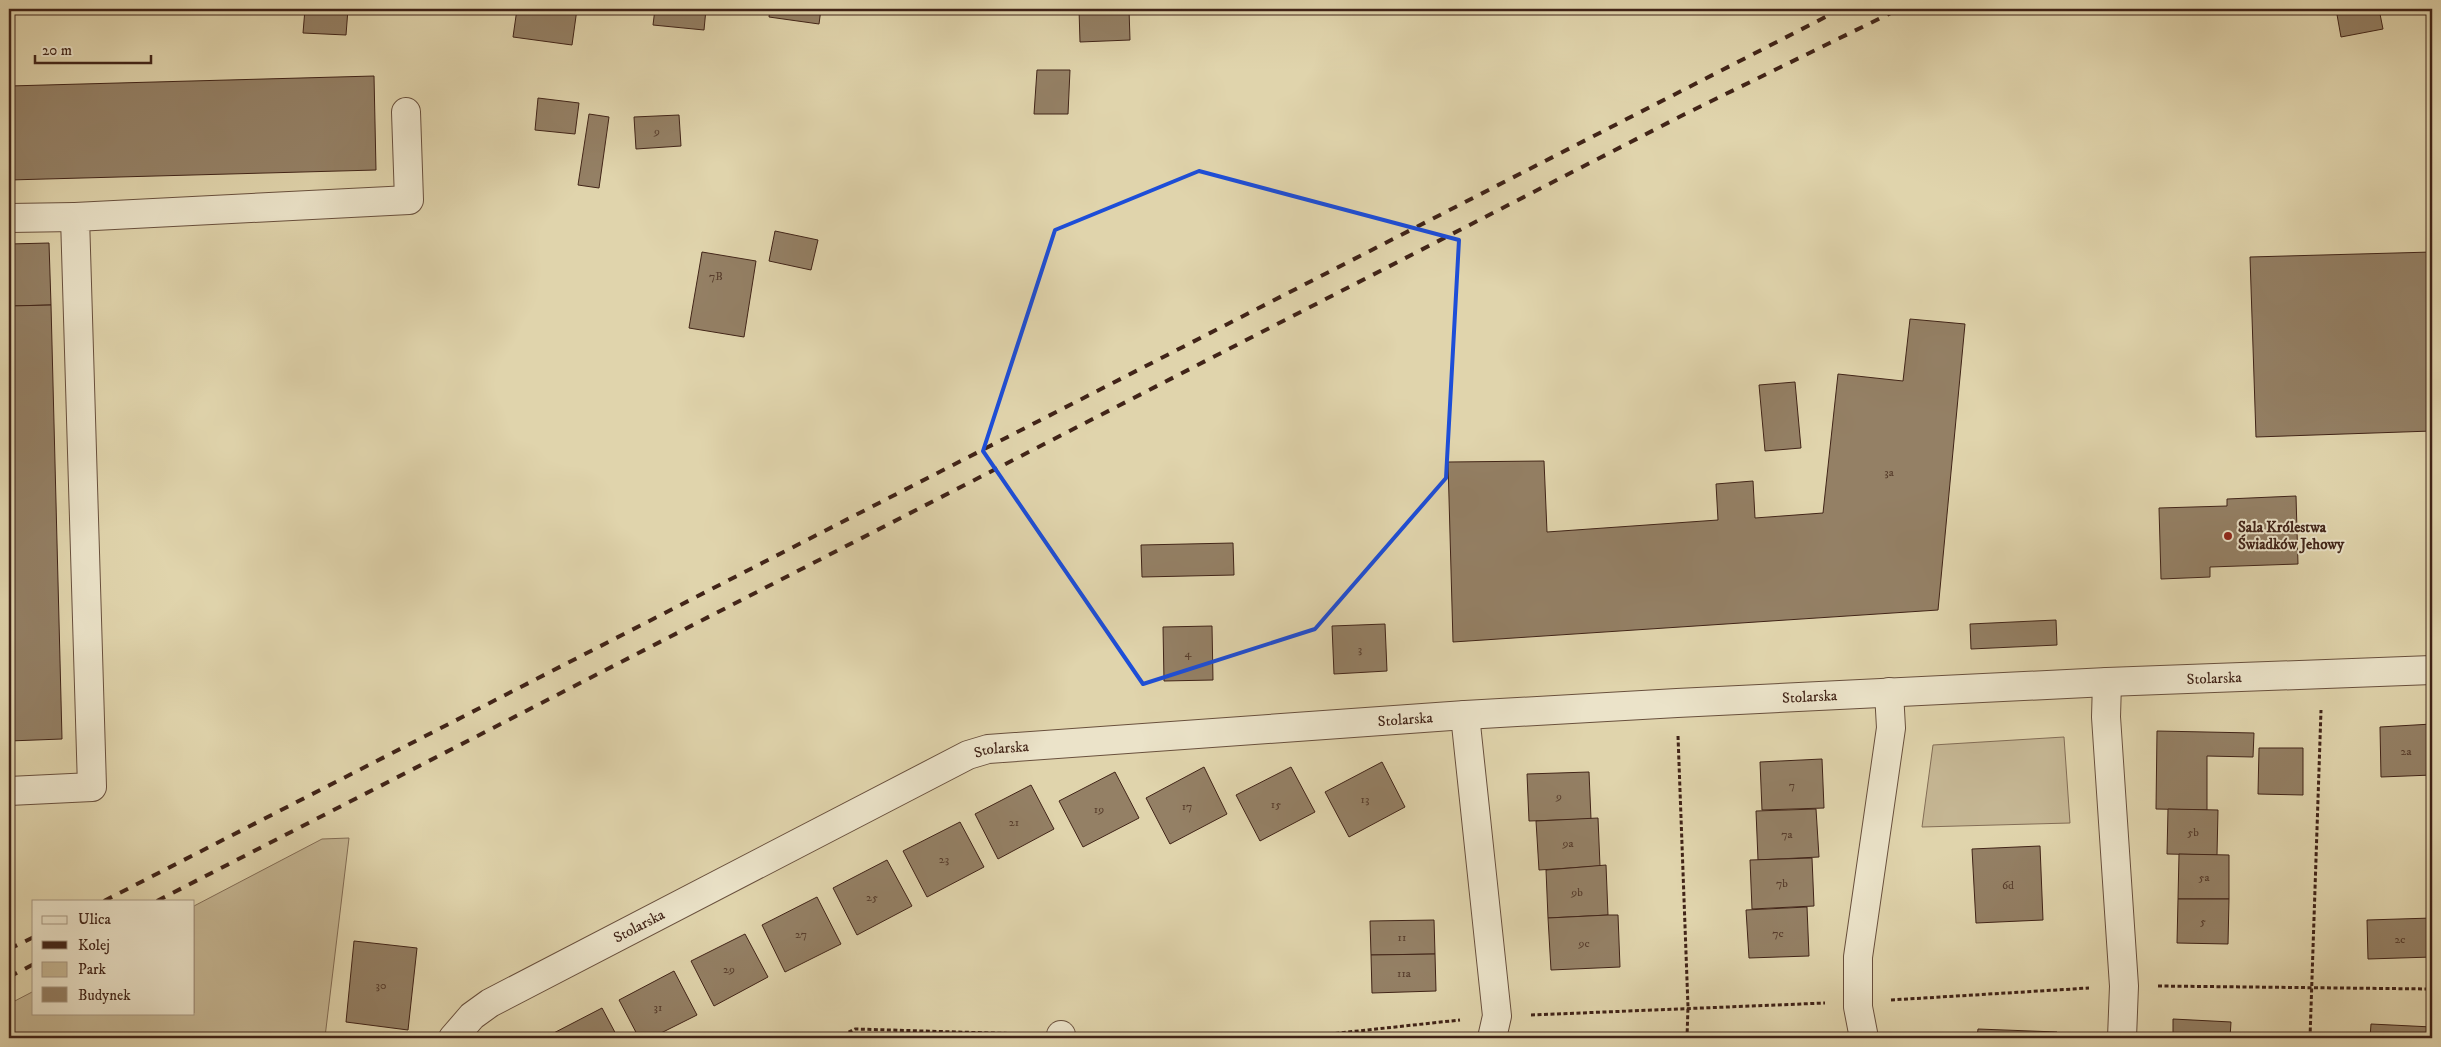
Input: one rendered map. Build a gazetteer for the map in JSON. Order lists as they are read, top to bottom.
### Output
{
  "streets": {
    "street": ["Stolarska"]
  },
  "places": ["Sala Królestwa Świadków Jehowy"],
  "house_numbers": [
    "9",
    "7B",
    "3a",
    "3",
    "4",
    "2a",
    "7",
    "9",
    "13",
    "15",
    "17",
    "19",
    "21",
    "5b",
    "7a",
    "9a",
    "23",
    "5a",
    "7b",
    "6d",
    "9b",
    "25",
    "5",
    "7c",
    "27",
    "11",
    "2c",
    "9c",
    "29",
    "11a",
    "30",
    "31"
  ],
  "legend": [
    "Ulica",
    "Kolej",
    "Park",
    "Budynek"
  ],
  "scale_bar": "20 m"
}
